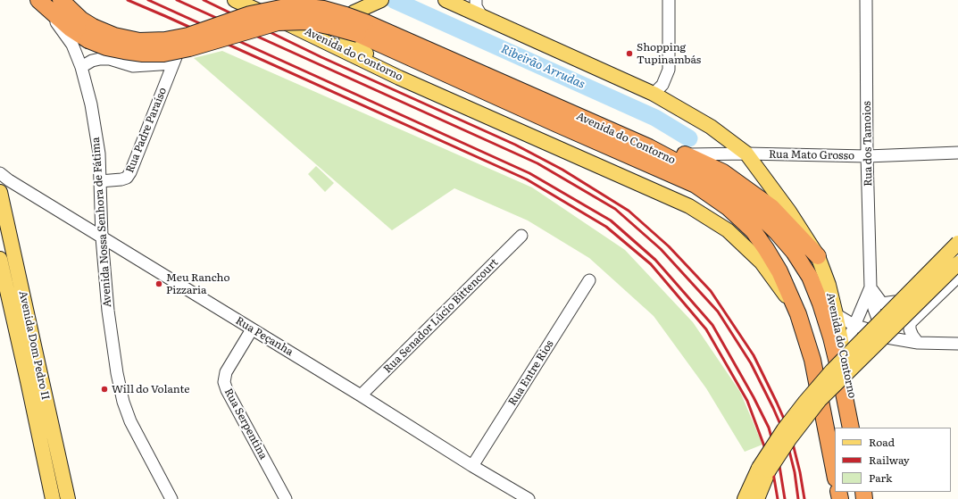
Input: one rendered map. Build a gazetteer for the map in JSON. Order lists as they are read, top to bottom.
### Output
{
  "streets": {
    "highway": ["Avenida do Contorno"],
    "main road": ["Avenida Dom Pedro II"],
    "street": [
      "Rua Padre Paraíso",
      "Rua dos Tamoios",
      "Rua Mato Grosso",
      "Avenida Nossa Senhora de Fátima",
      "Rua Senador Lúcio Bittencourt",
      "Rua Peçanha",
      "Rua Entre Rios",
      "Rua Serpentina"
    ]
  },
  "crossings": [
    ["Avenida do Contorno", "Rua dos Tamoios"],
    ["Avenida do Contorno", "Rua Mato Grosso"],
    ["Avenida do Contorno", "Avenida Nossa Senhora de Fátima"],
    ["Rua Padre Paraíso", "Avenida Nossa Senhora de Fátima"],
    ["Rua dos Tamoios", "Rua Mato Grosso"],
    ["Avenida Nossa Senhora de Fátima", "Rua Peçanha"],
    ["Rua Senador Lúcio Bittencourt", "Rua Peçanha"],
    ["Rua Peçanha", "Rua Entre Rios"],
    ["Rua Peçanha", "Rua Serpentina"]
  ],
  "water": ["Ribeirão Arrudas"],
  "places": ["Shopping Tupinambás", "Meu Rancho Pizzaria", "Will do Volante"],
  "legend": ["Road", "Railway", "Park"]
}
